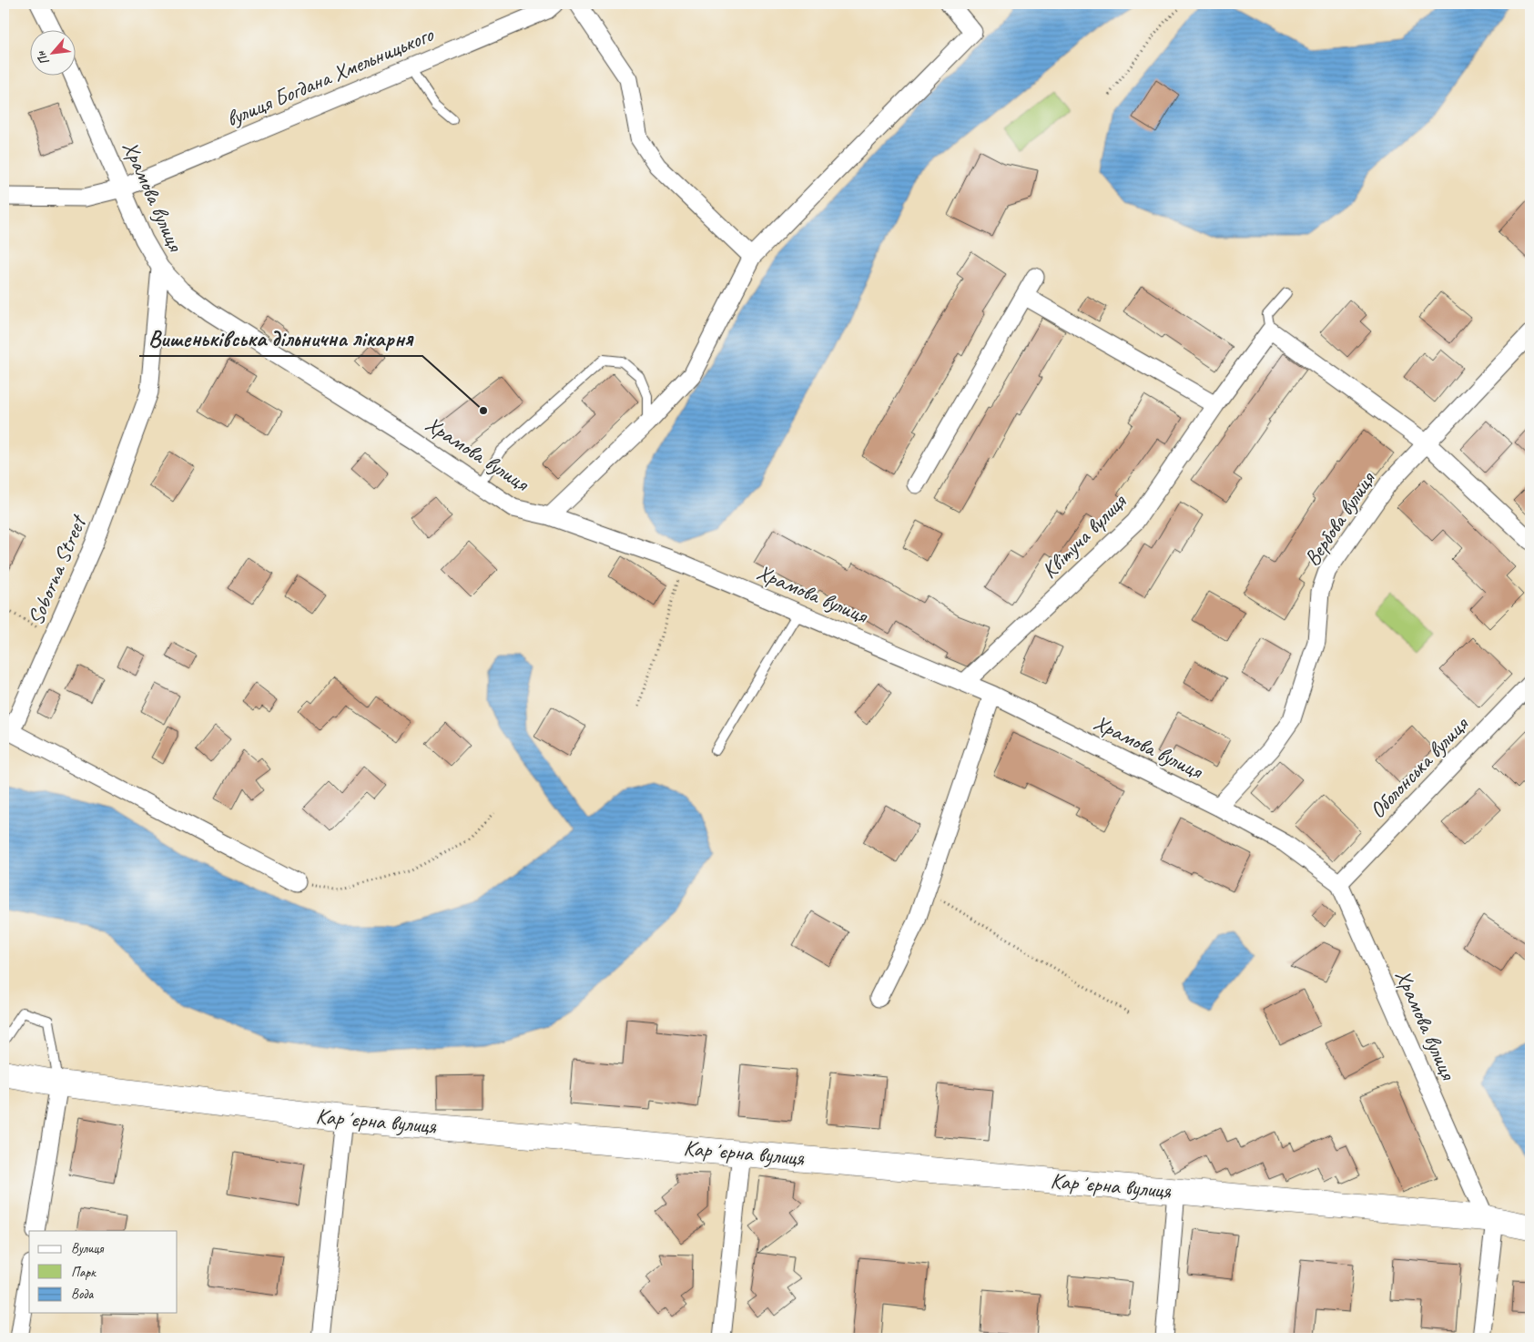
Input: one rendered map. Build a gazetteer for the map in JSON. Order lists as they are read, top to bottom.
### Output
{
  "streets": {
    "street": [
      "вулиця Богдана Хмельницького",
      "Храмова вулиця",
      "Вербова вулиця",
      "Квітуча вулиця",
      "Soborna Street",
      "Оболонська вулиця",
      "Карʼєрна вулиця"
    ]
  },
  "crossings": [
    ["вулиця Богдана Хмельницького", "Храмова вулиця"],
    ["Храмова вулиця", "Вербова вулиця"],
    ["Храмова вулиця", "Квітуча вулиця"],
    ["Храмова вулиця", "Soborna Street"],
    ["Храмова вулиця", "Оболонська вулиця"],
    ["Храмова вулиця", "Карʼєрна вулиця"]
  ],
  "places": ["Вишеньківська дільнична лікарня"],
  "legend": ["Вулиця", "Парк", "Вода"],
  "north": "bottom left"
}
